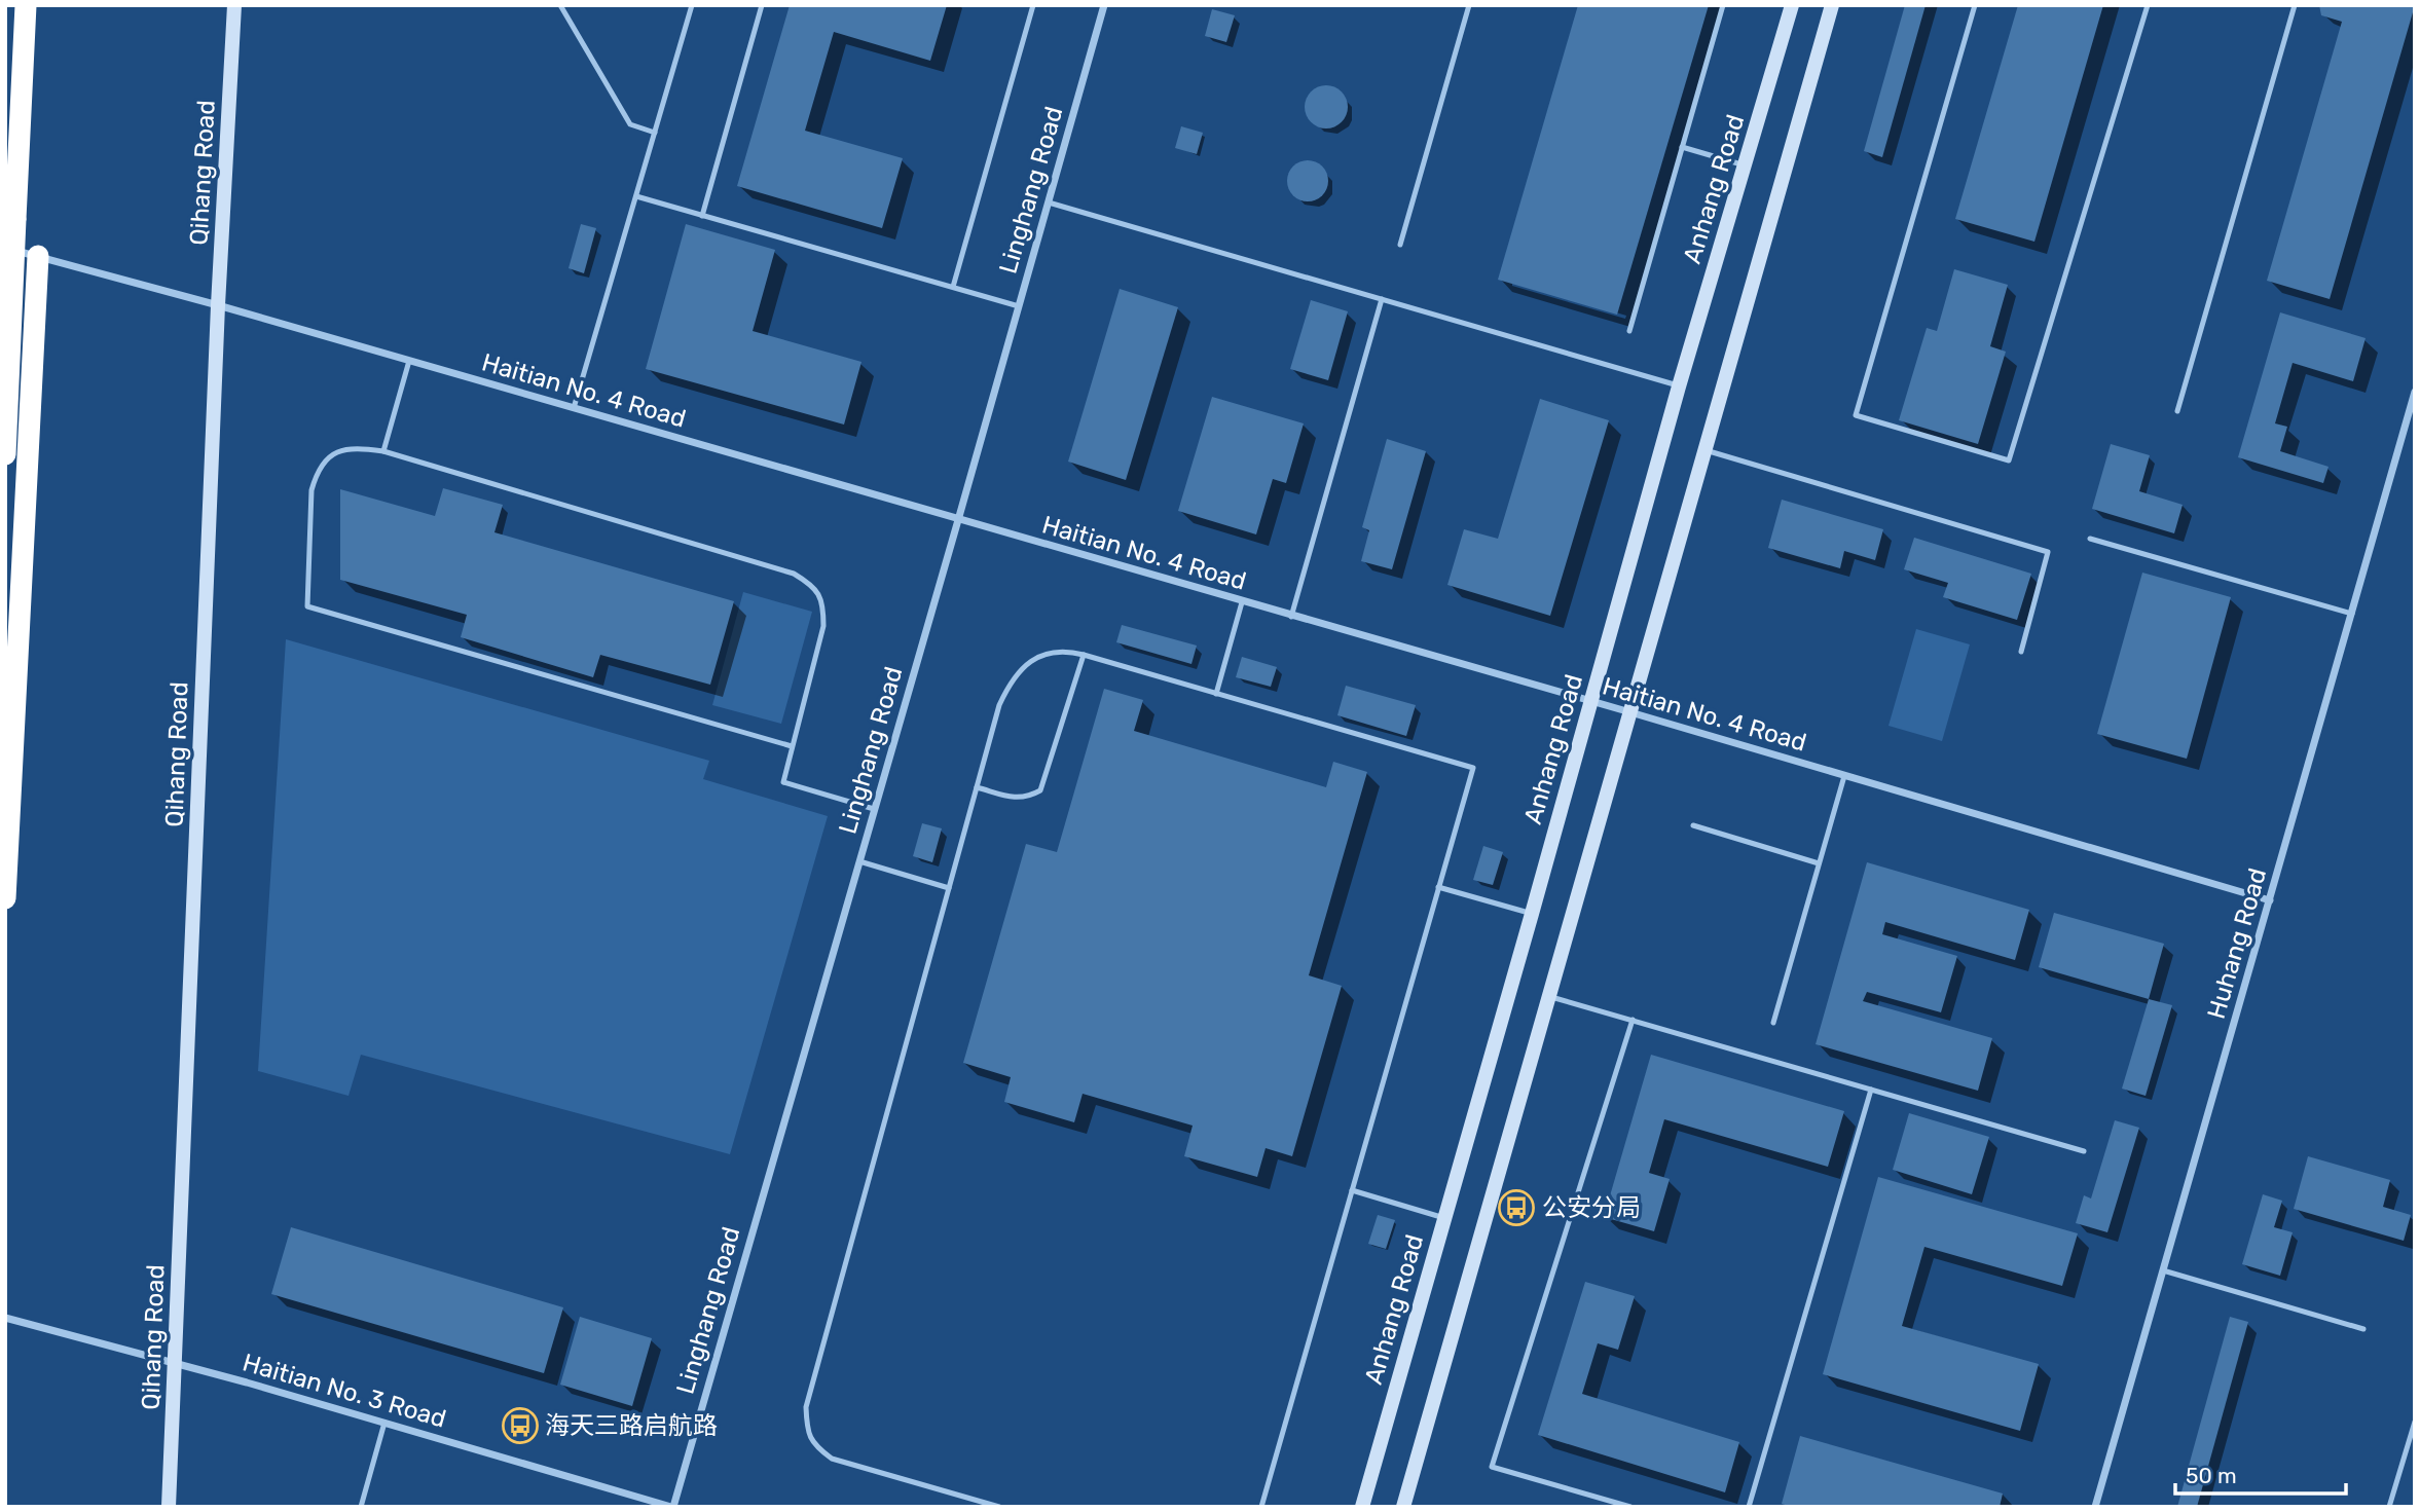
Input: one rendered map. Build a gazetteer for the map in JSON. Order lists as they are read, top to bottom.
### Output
{
  "streets": {
    "street": [
      "Qihang Road",
      "Anhang Road",
      "Linghang Road",
      "Haitian No. 4 Road",
      "Huhang Road",
      "Haitian No. 3 Road"
    ]
  },
  "crossings": [
    ["Qihang Road", "Haitian No. 4 Road"],
    ["Qihang Road", "Haitian No. 3 Road"],
    ["Anhang Road", "Haitian No. 4 Road"],
    ["Linghang Road", "Haitian No. 4 Road"],
    ["Linghang Road", "Haitian No. 3 Road"],
    ["Haitian No. 4 Road", "Huhang Road"]
  ],
  "places": {
    "bus stop": ["公安分局", "海天三路启航路"]
  },
  "scale_bar": "50 m"
}
